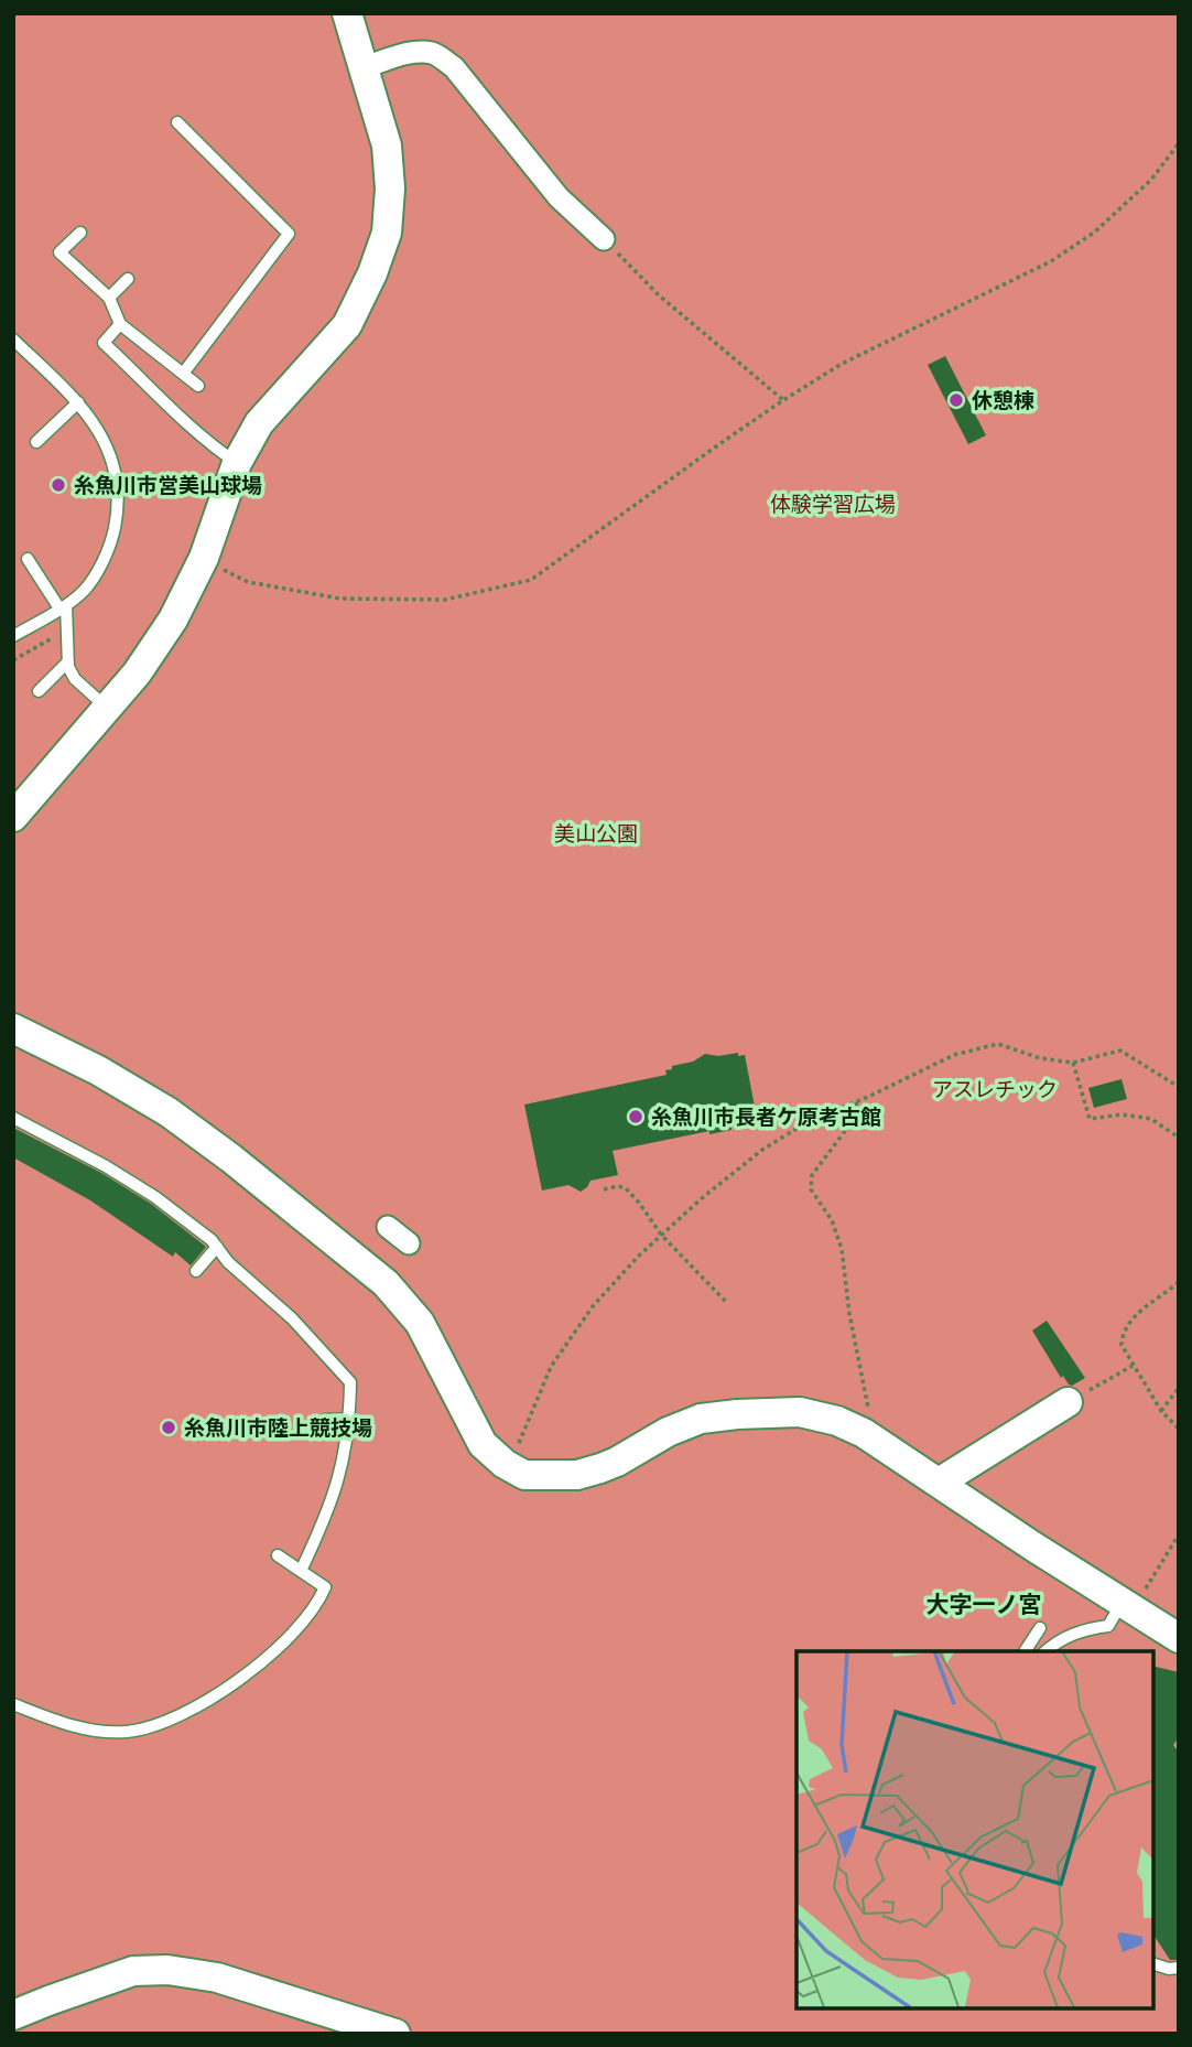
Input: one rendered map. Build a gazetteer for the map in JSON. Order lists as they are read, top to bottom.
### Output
{
  "districts": ["大字一ノ宮"],
  "parks": ["体験学習広場", "美山公園", "アスレチック"],
  "places": [
    "休憩棟",
    "糸魚川市営美山球場",
    "糸魚川市長者ケ原考古館",
    "糸魚川市陸上競技場"
  ]
}
